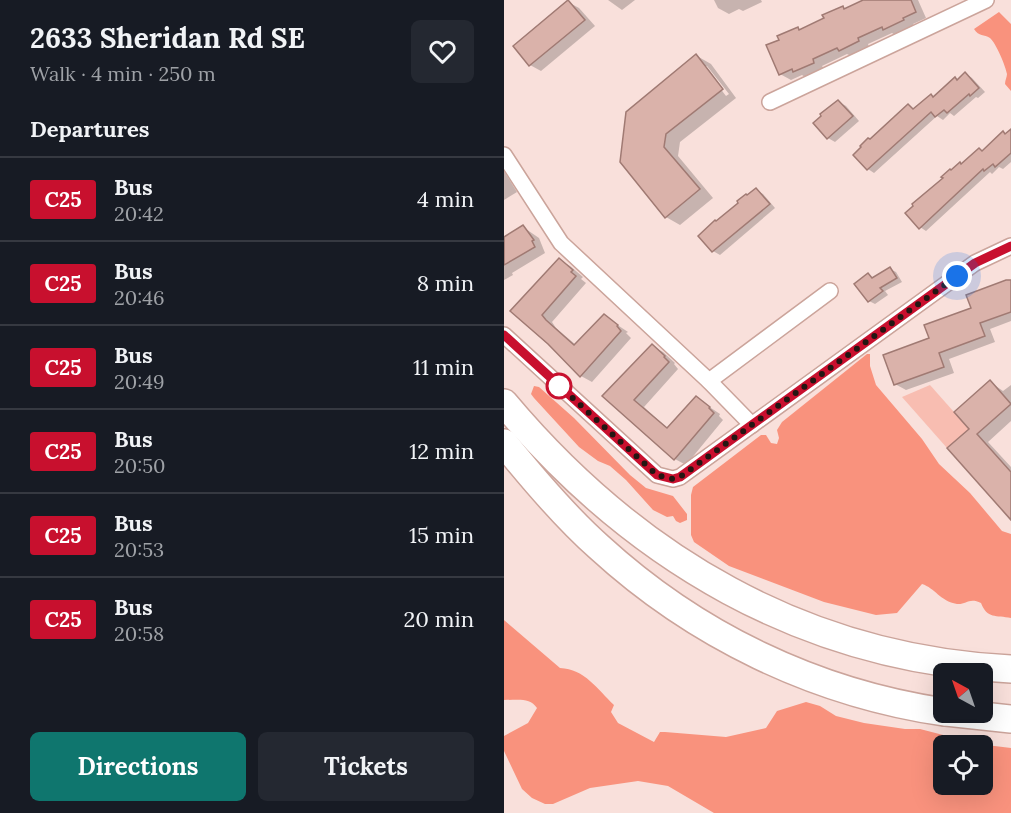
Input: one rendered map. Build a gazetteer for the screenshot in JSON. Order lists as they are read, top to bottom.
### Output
{
  "lines": ["bus line C25"],
  "north": "top left",
  "page": {
    "heading": [
      ["2633 Sheridan Rd SE", "Walk · 4 min · 250 m"],
      "Departures"
    ],
    "list": [
      {
        "mark": "C25",
        "name": "Bus",
        "note": "20:42",
        "value": "4 min"
      },
      {
        "mark": "C25",
        "name": "Bus",
        "note": "20:46",
        "value": "8 min"
      },
      {
        "mark": "C25",
        "name": "Bus",
        "note": "20:49",
        "value": "11 min"
      },
      {
        "mark": "C25",
        "name": "Bus",
        "note": "20:50",
        "value": "12 min"
      },
      {
        "mark": "C25",
        "name": "Bus",
        "note": "20:53",
        "value": "15 min"
      },
      {
        "mark": "C25",
        "name": "Bus",
        "note": "20:58",
        "value": "20 min"
      }
    ],
    "buttons": ["Directions", "Tickets"]
  }
}
